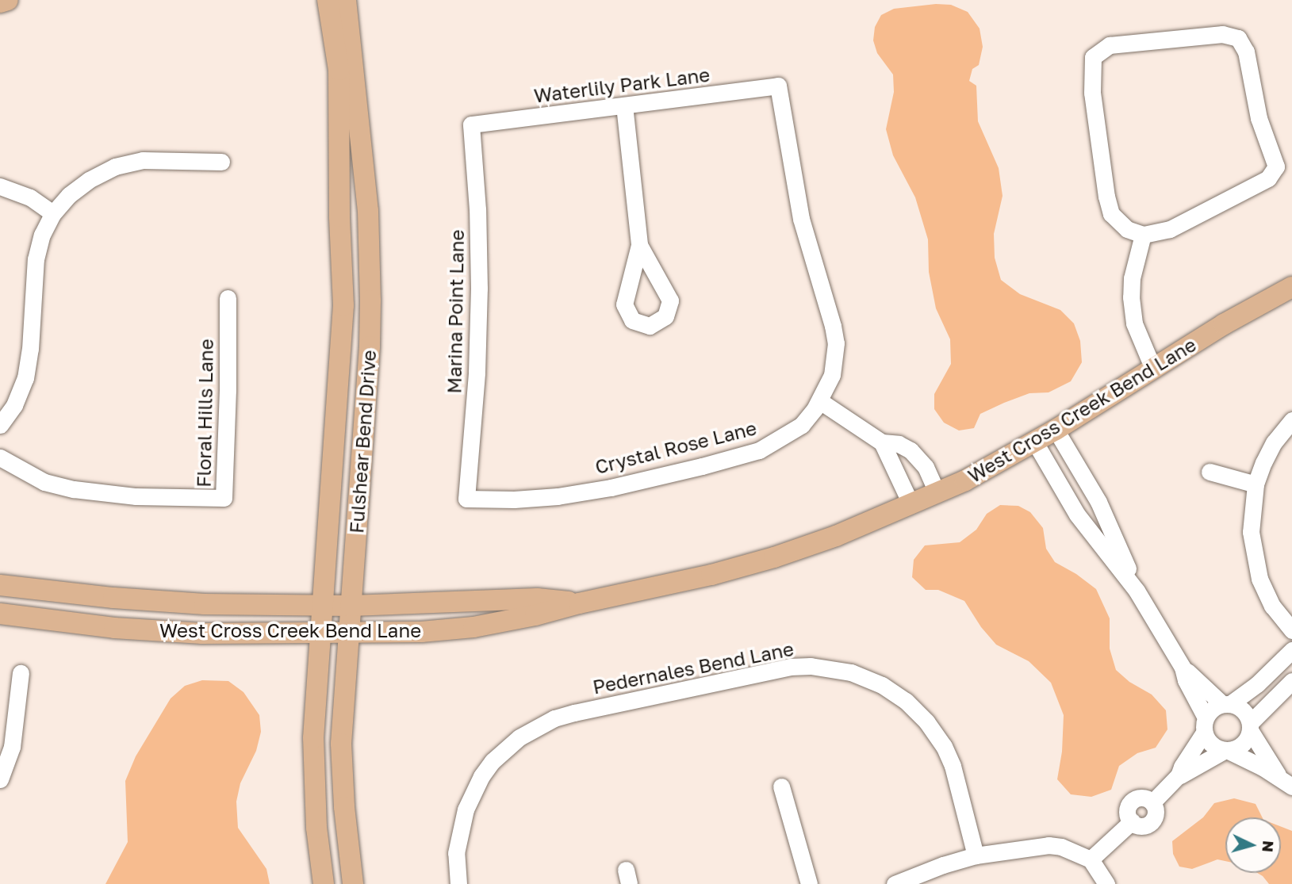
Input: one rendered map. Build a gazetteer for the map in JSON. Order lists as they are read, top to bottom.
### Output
{
  "streets": {
    "main road": ["West Cross Creek Bend Lane", "Fulshear Bend Drive"],
    "street": [
      "Waterlily Park Lane",
      "Marina Point Lane",
      "Floral Hills Lane",
      "Crystal Rose Lane",
      "Pedernales Bend Lane"
    ]
  },
  "crossings": [
    ["Waterlily Park Lane", "Marina Point Lane"],
    ["Waterlily Park Lane", "Crystal Rose Lane"],
    ["Marina Point Lane", "Crystal Rose Lane"],
    ["West Cross Creek Bend Lane", "Fulshear Bend Drive"]
  ],
  "north": "right"
}
